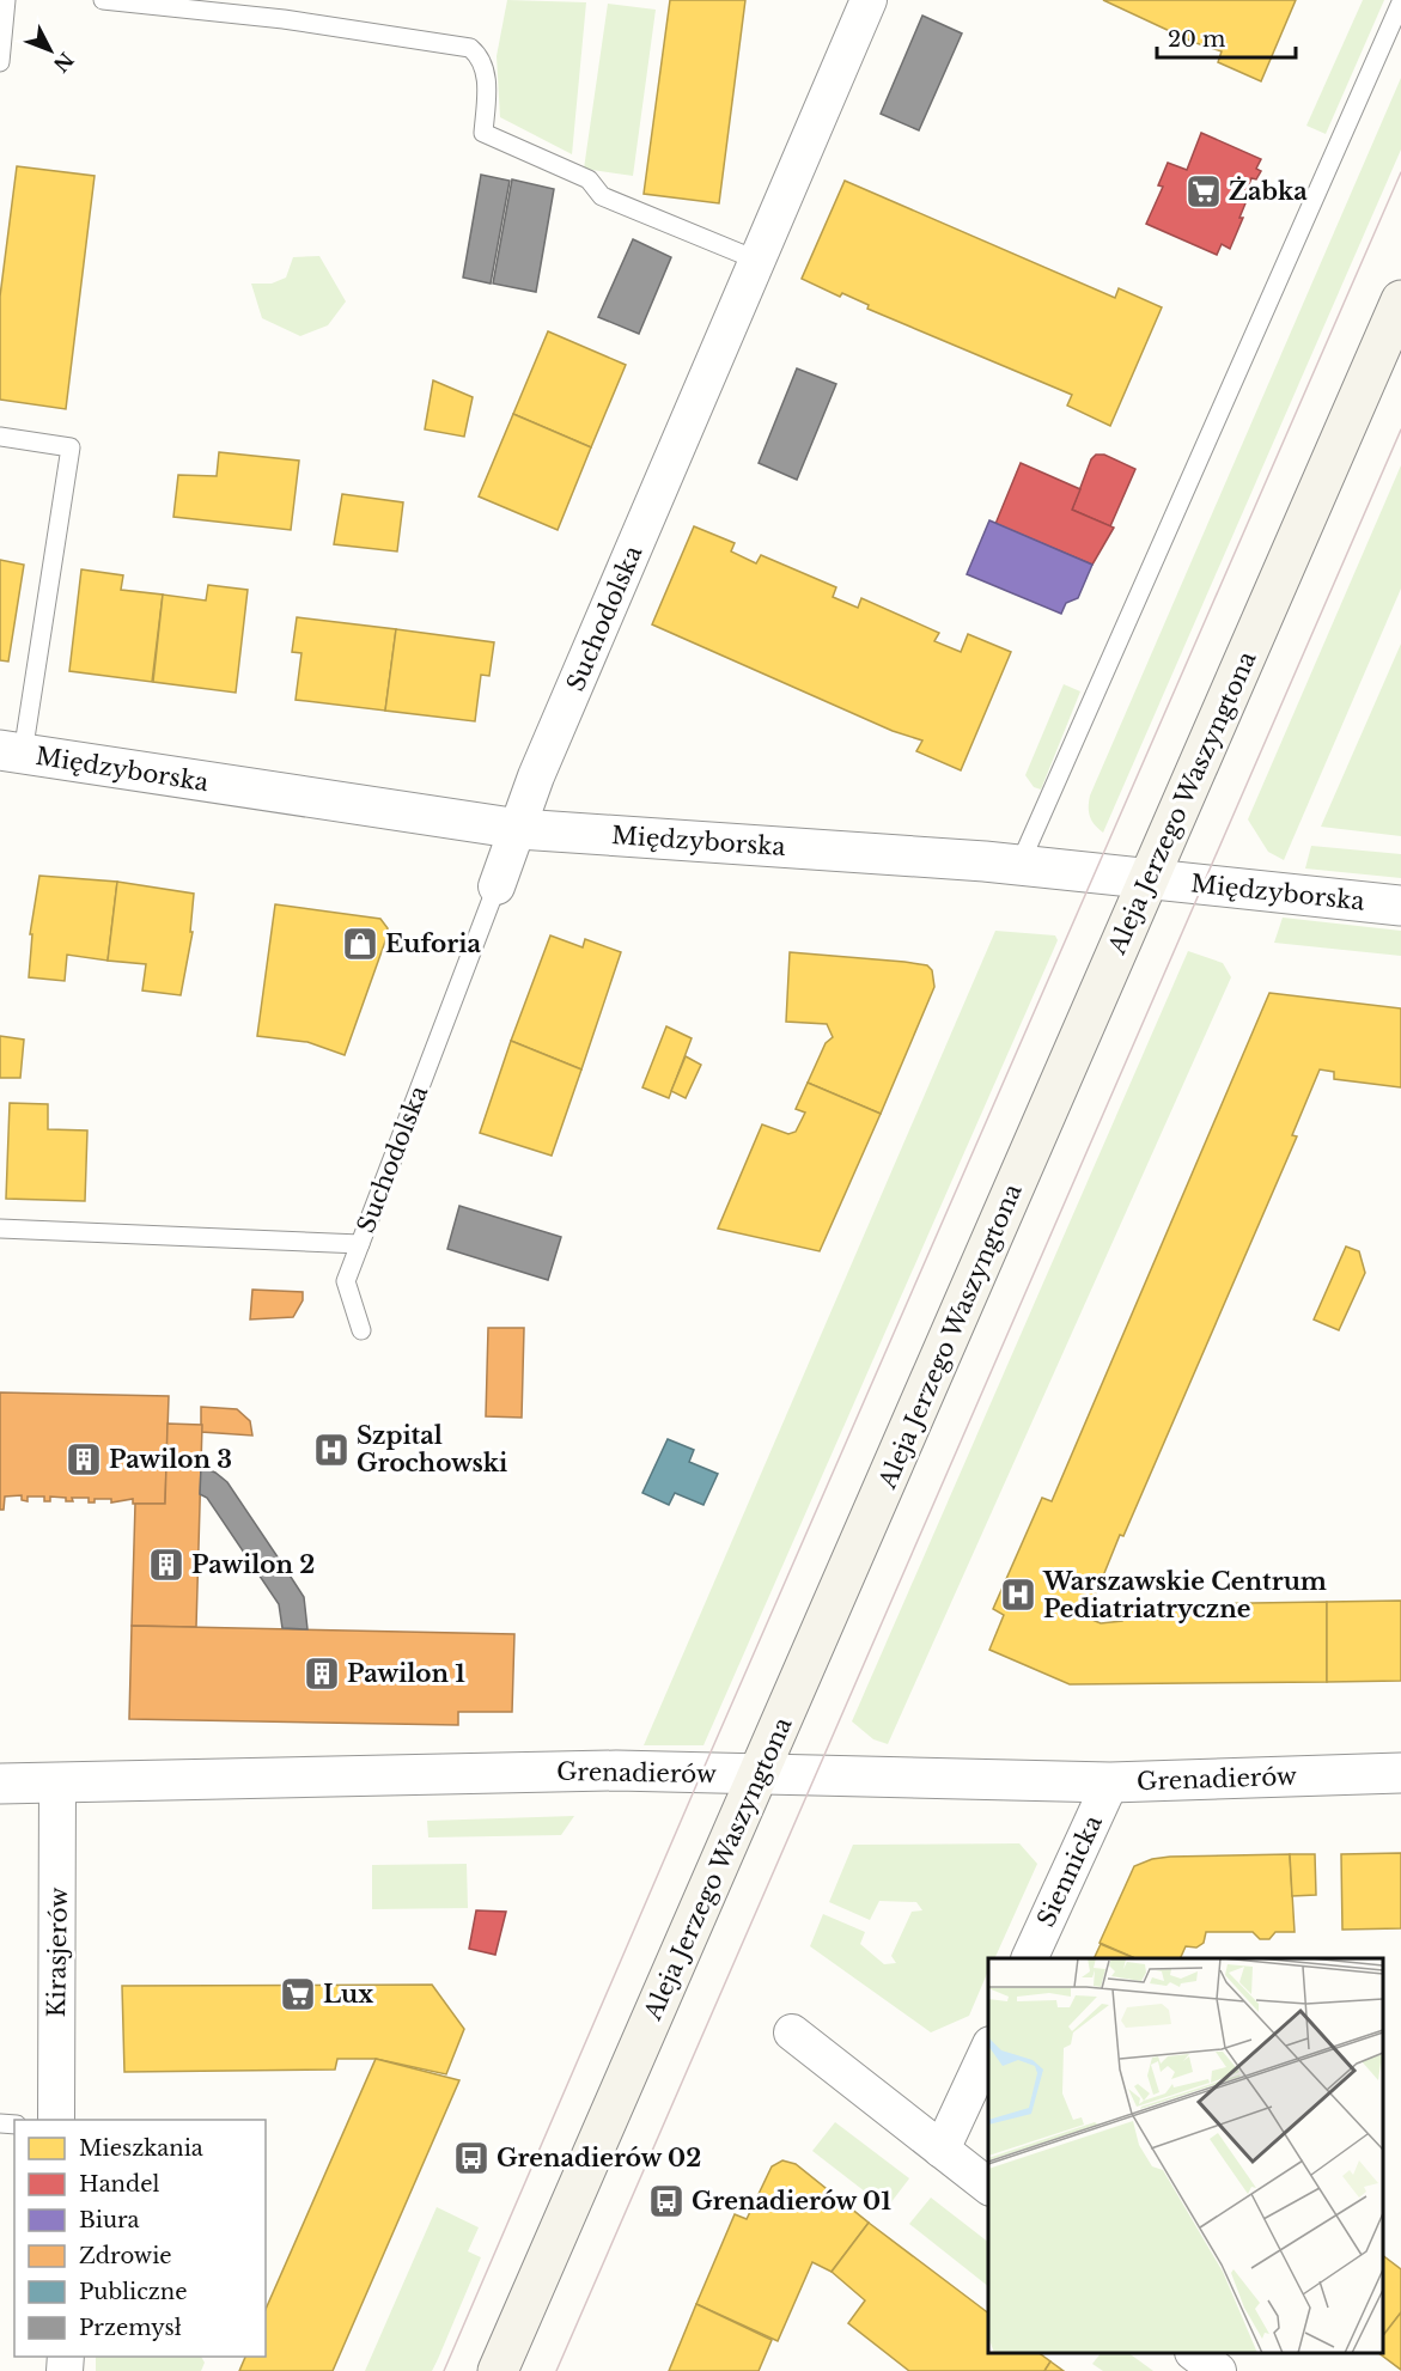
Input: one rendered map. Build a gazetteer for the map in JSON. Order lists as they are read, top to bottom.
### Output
{
  "streets": {
    "main road": ["Aleja Jerzego Waszyngtona"],
    "street": [
      "Suchodolska",
      "Międzyborska",
      "Grenadierów",
      "Siennicka",
      "Kirasjerów"
    ]
  },
  "crossings": [
    ["Suchodolska", "Międzyborska"],
    ["Międzyborska", "Aleja Jerzego Waszyngtona"],
    ["Aleja Jerzego Waszyngtona", "Grenadierów"],
    ["Grenadierów", "Siennicka"],
    ["Grenadierów", "Kirasjerów"]
  ],
  "places": {
    "supermarket": ["Żabka", "Lux"],
    "shop": ["Euforia"],
    "hospital": ["Szpital Grochowski", "Warszawskie Centrum Pediatriatryczne"],
    "building": ["Pawilon 3", "Pawilon 2", "Pawilon 1"],
    "bus stop": ["Grenadierów 02", "Grenadierów 01"]
  },
  "legend": [
    "Mieszkania",
    "Handel",
    "Biura",
    "Zdrowie",
    "Publiczne",
    "Przemysł"
  ],
  "scale_bar": "20 m",
  "north": "bottom right"
}
